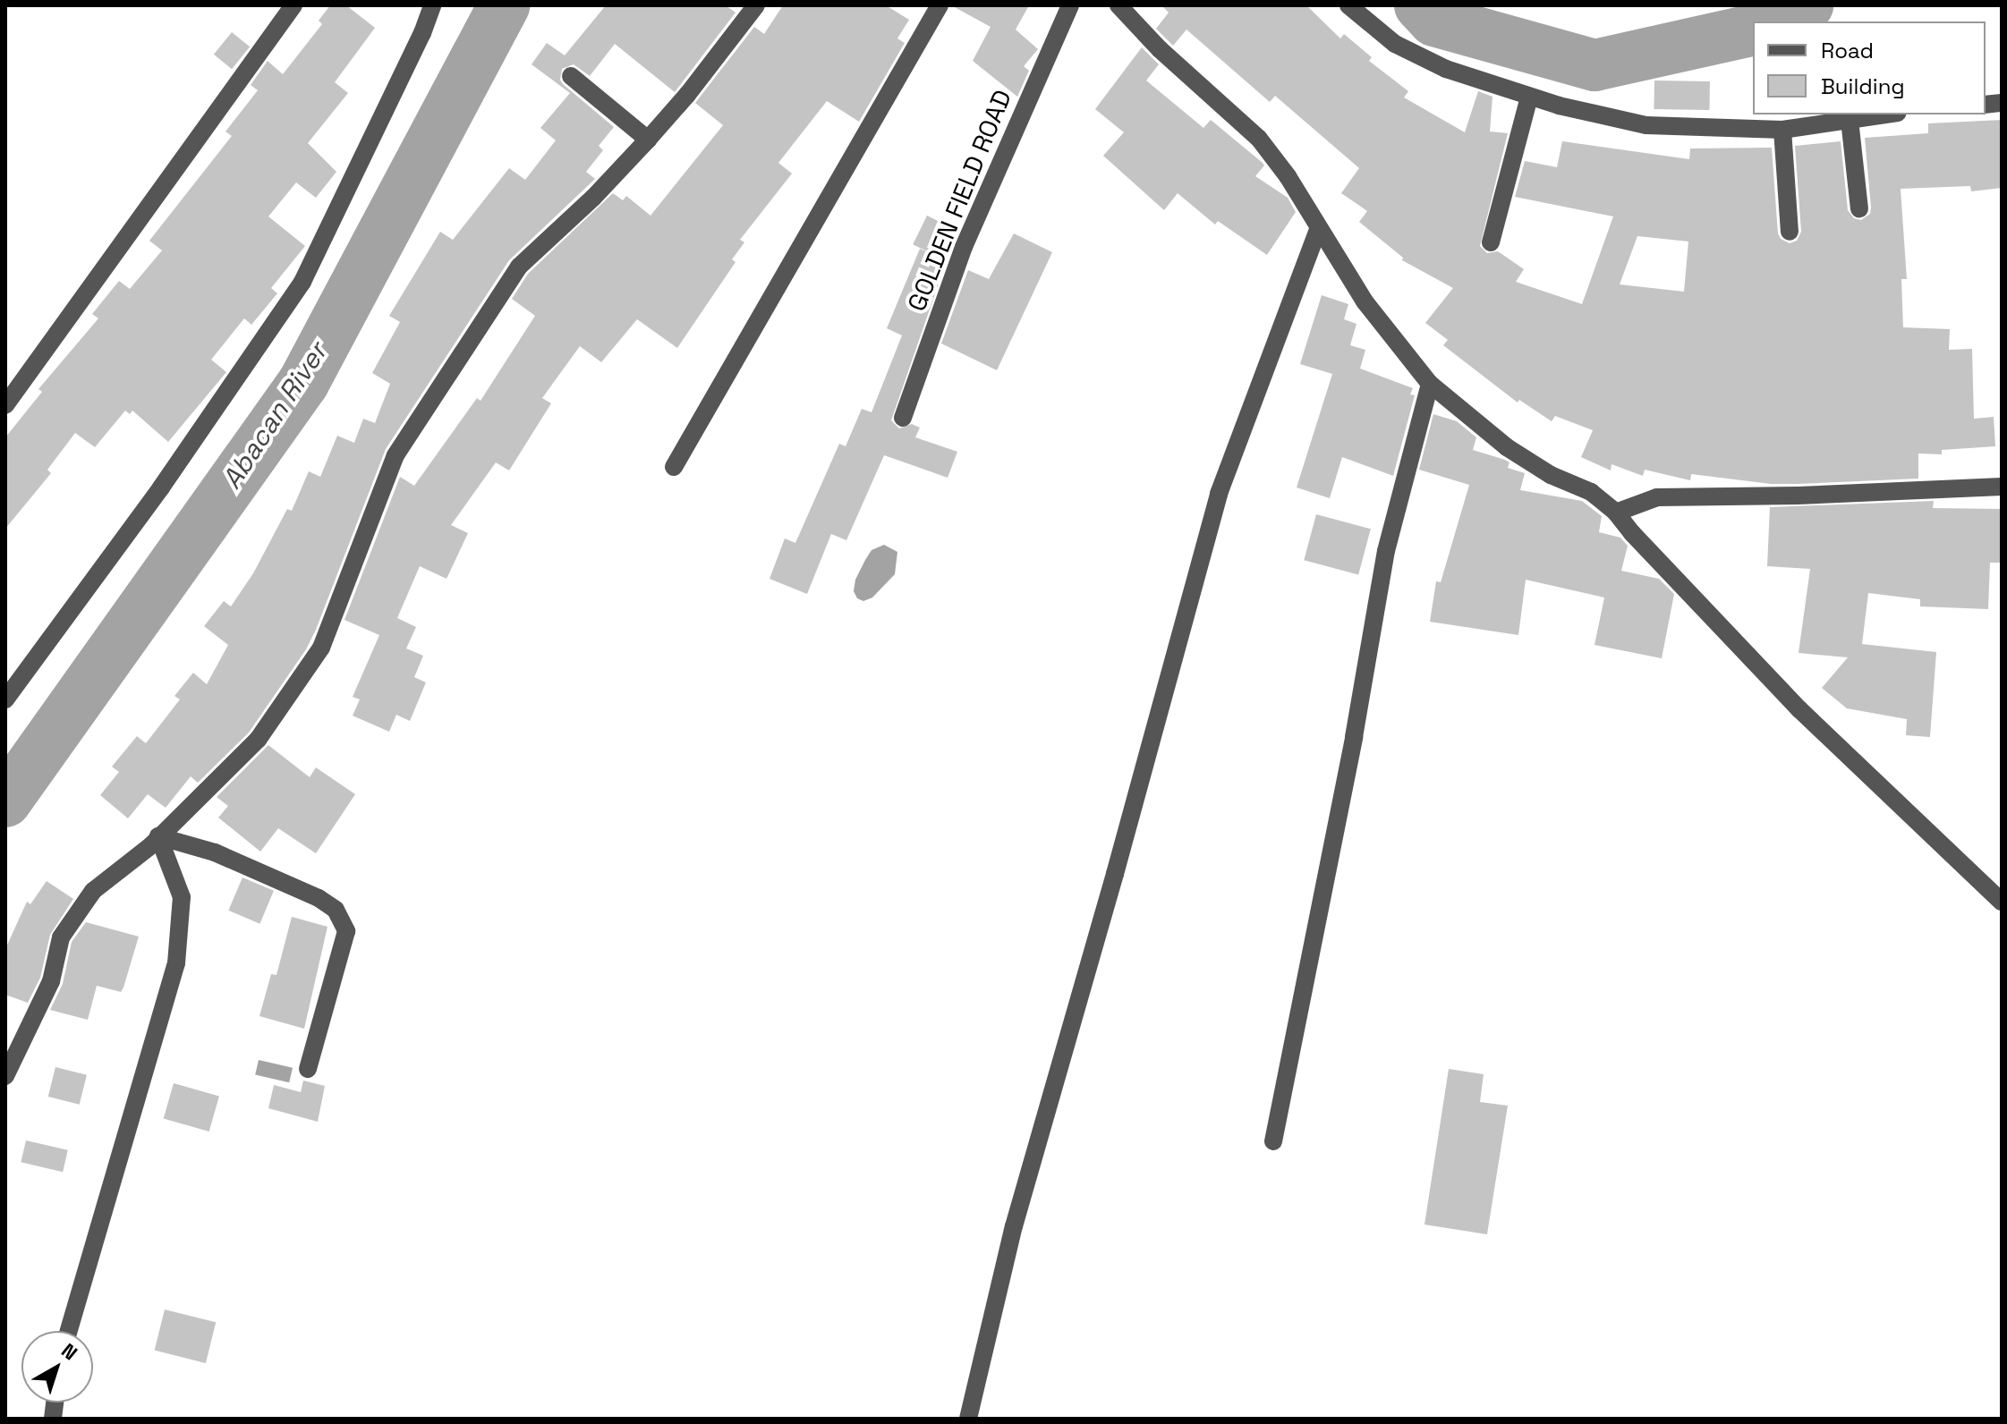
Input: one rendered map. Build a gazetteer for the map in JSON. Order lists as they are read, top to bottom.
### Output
{
  "streets": {
    "street": ["GOLDEN FIELD ROAD"]
  },
  "water": ["Abacan River"],
  "legend": ["Road", "Building"],
  "north": "top right"
}
